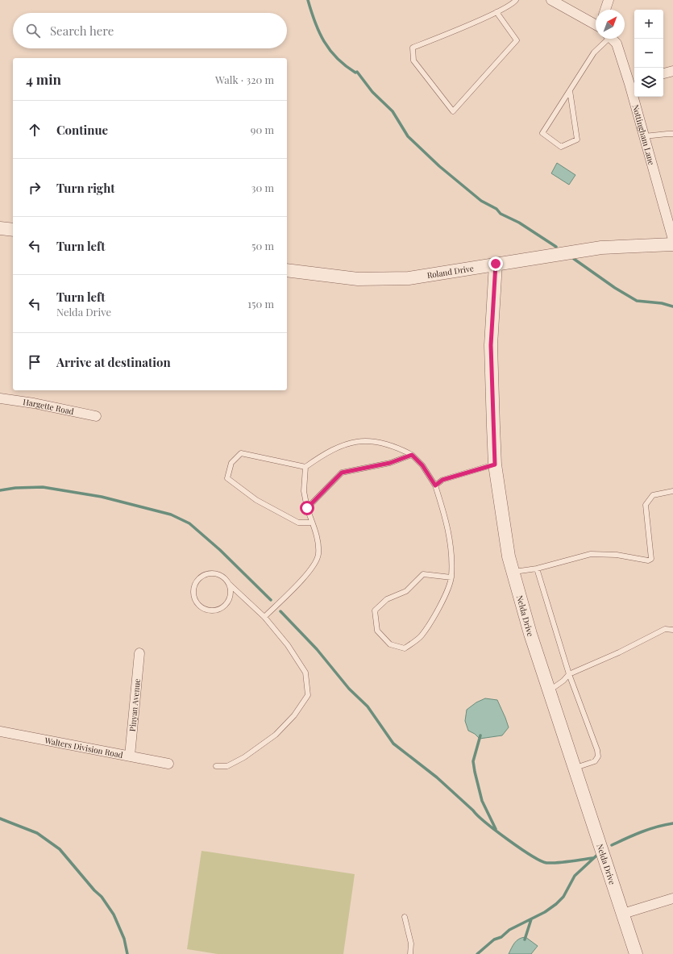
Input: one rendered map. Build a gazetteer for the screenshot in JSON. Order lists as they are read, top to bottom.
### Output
{
  "streets": {
    "street": [
      "Nottingham Lane",
      "Roland Drive",
      "Hargette Road",
      "Nelda Drive",
      "Pinyan Avenue",
      "Walters Division Road"
    ]
  },
  "crossings": [
    ["Roland Drive", "Nelda Drive"],
    ["Pinyan Avenue", "Walters Division Road"]
  ],
  "north": "top right",
  "page": {
    "map_buttons": ["+", "−"],
    "search": "Search here",
    "heading": ["4 min", "Walk · 320 m"],
    "list": [
      ["Continue", "90 m"],
      ["Turn right", "30 m"],
      ["Turn left", "50 m"],
      ["Turn left", "Nelda Drive", "150 m"],
      "Arrive at destination"
    ]
  }
}
